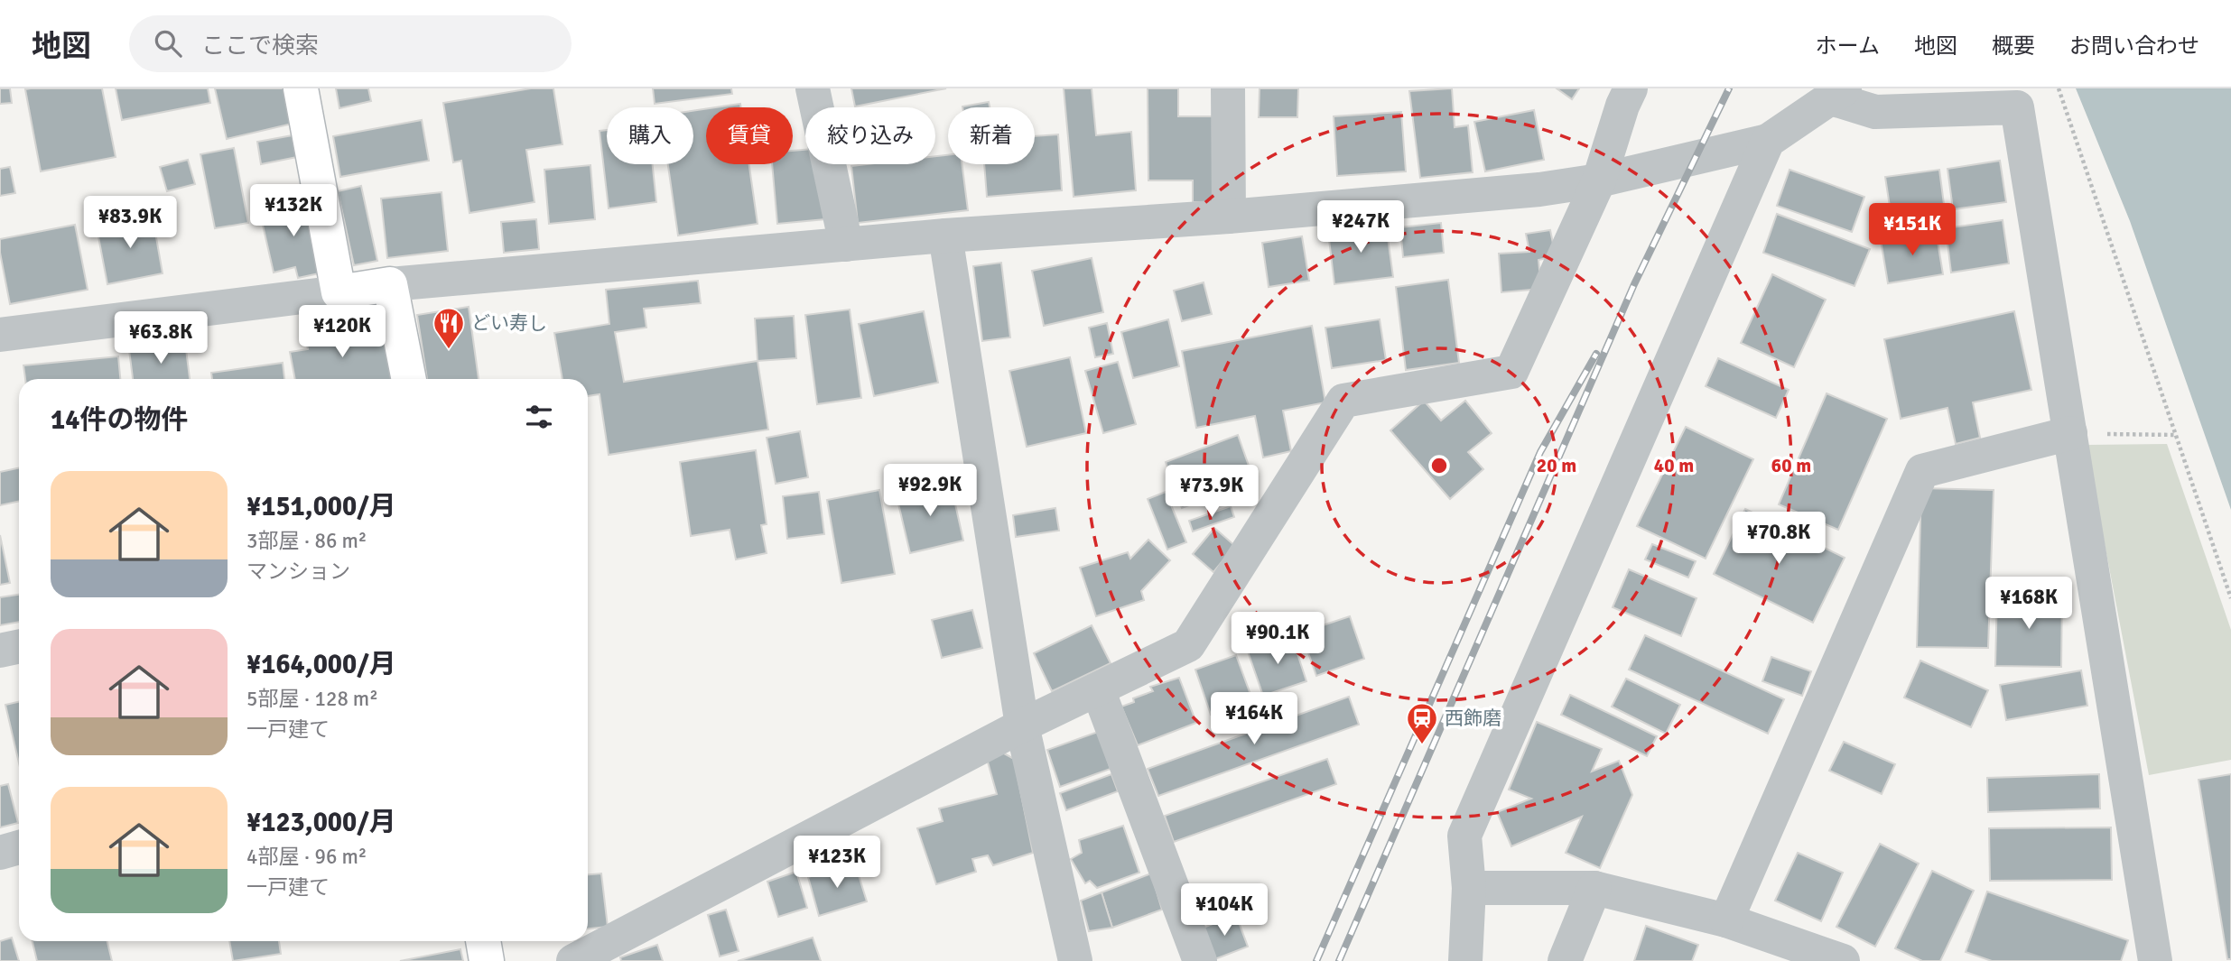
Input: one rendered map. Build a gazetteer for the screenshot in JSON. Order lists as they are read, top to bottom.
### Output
{
  "places": {
    "restaurant": ["どい寿し"],
    "station": ["西飾磨"]
  },
  "page": {
    "header": "地図",
    "search": "ここで検索",
    "nav": [
      "ホーム",
      "地図",
      "概要",
      "お問い合わせ"
    ],
    "chip": [
      "購入",
      "賃貸",
      "絞り込み",
      "新着"
    ],
    "price": [
      "¥132K",
      "¥83.9K",
      "¥247K",
      "¥151K",
      "¥120K",
      "¥63.8K",
      "¥92.9K",
      "¥73.9K",
      "¥70.8K",
      "¥168K",
      "¥90.1K",
      "¥164K",
      "¥123K",
      "¥104K"
    ],
    "heading": "14件の物件",
    "list": [
      {
        "name": "¥151,000/月",
        "note": "3部屋 · 86 m² · マンション"
      },
      {
        "name": "¥164,000/月",
        "note": "5部屋 · 128 m² · 一戸建て"
      },
      {
        "name": "¥123,000/月",
        "note": "4部屋 · 96 m² · 一戸建て"
      }
    ]
  },
  "rings": ["20 m", "40 m", "60 m"]
}
